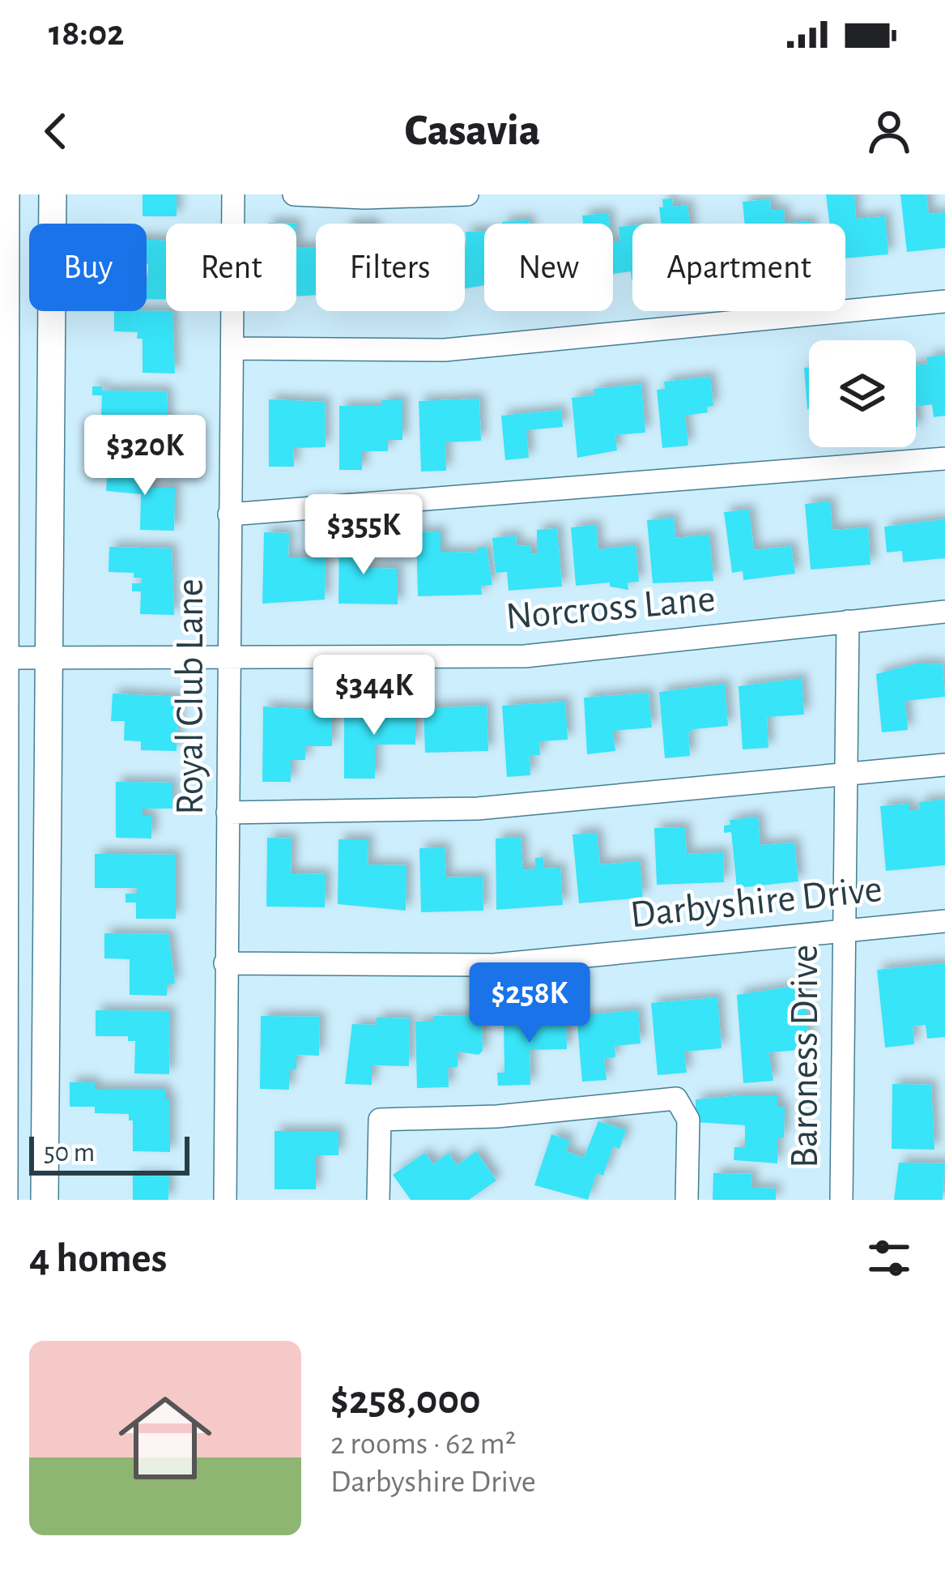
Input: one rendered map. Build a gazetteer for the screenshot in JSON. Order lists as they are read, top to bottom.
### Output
{
  "streets": {
    "street": [
      "Norcross Lane",
      "Royal Club Lane",
      "Darbyshire Drive",
      "Baroness Drive"
    ]
  },
  "crossings": [
    ["Norcross Lane", "Royal Club Lane"],
    ["Norcross Lane", "Baroness Drive"],
    ["Royal Club Lane", "Darbyshire Drive"],
    ["Darbyshire Drive", "Baroness Drive"]
  ],
  "scale_bar": "50 m",
  "page": {
    "status": "18:02",
    "header": "Casavia",
    "chip": [
      "Buy",
      "Rent",
      "Filters",
      "New",
      "Apartment"
    ],
    "price": [
      "$320K",
      "$355K",
      "$344K",
      "$258K"
    ],
    "scale": "50 m",
    "heading": "4 homes",
    "list": [
      {
        "name": "$258,000",
        "note": "2 rooms · 62 m² · Darbyshire Drive"
      }
    ]
  }
}
